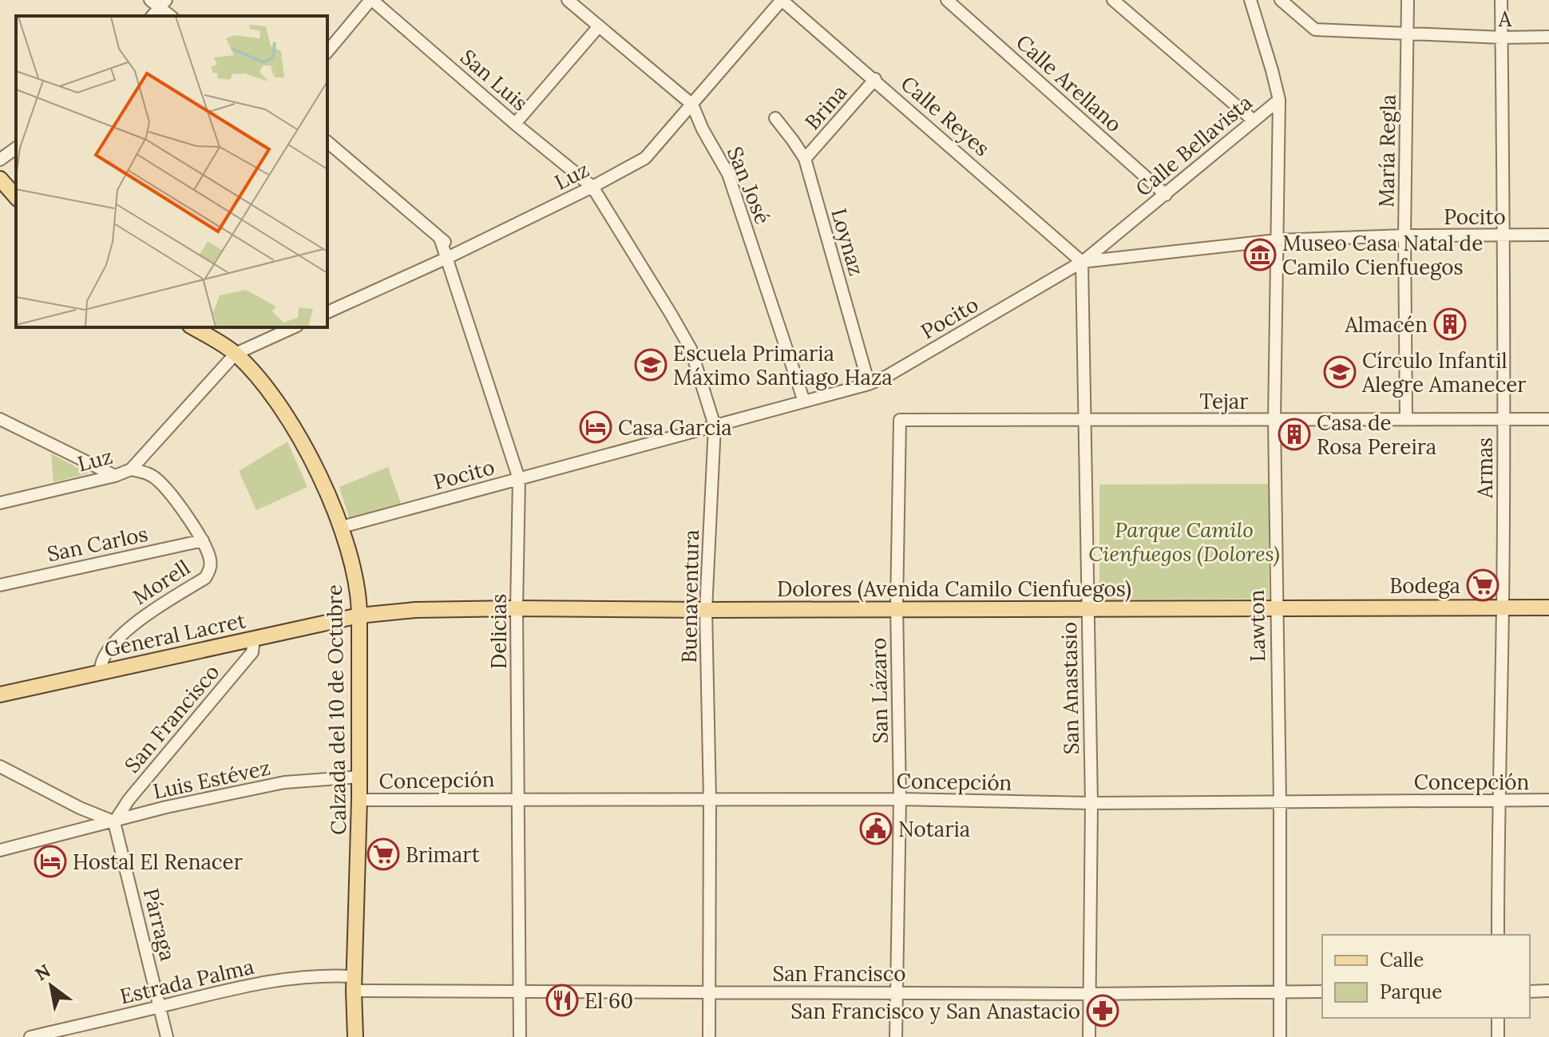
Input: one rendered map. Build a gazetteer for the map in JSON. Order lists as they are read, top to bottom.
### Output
{
  "streets": {
    "main road": ["Dolores (Avenida Camilo Cienfuegos)", "General Lacret", "Calzada del 10 de Octubre"],
    "street": [
      "A",
      "San Luis",
      "Calle Arellano",
      "Brina",
      "Calle Reyes",
      "Calle Bellavista",
      "María Regla",
      "Luz",
      "San José",
      "Pocito",
      "Loynaz",
      "Tejar",
      "Armas",
      "San Carlos",
      "Morell",
      "Buenaventura",
      "Lawton",
      "Delicias",
      "San Anastasio",
      "San Lázaro",
      "San Francisco",
      "Luis Estévez",
      "Concepción",
      "Párraga",
      "Estrada Palma"
    ]
  },
  "crossings": [
    ["A", "María Regla"],
    ["A", "Armas"],
    ["San Luis", "Luz"],
    ["San Luis", "Buenaventura"],
    ["Calle Arellano", "Calle Bellavista"],
    ["Brina", "Calle Reyes"],
    ["Brina", "Loynaz"],
    ["Calle Reyes", "Calle Bellavista"],
    ["Calle Reyes", "Luz"],
    ["Calle Reyes", "Pocito"],
    ["Calle Reyes", "San Anastasio"],
    ["Calle Bellavista", "Pocito"],
    ["Calle Bellavista", "Lawton"],
    ["Calle Bellavista", "San Anastasio"],
    ["María Regla", "Pocito"],
    ["María Regla", "Tejar"],
    ["Luz", "San José"],
    ["Luz", "Morell"],
    ["Luz", "Buenaventura"],
    ["Luz", "Delicias"],
    ["Luz", "Calzada del 10 de Octubre"],
    ["San José", "Pocito"],
    ["Pocito", "Loynaz"],
    ["Pocito", "Armas"],
    ["Pocito", "Buenaventura"],
    ["Pocito", "Lawton"],
    ["Pocito", "Delicias"],
    ["Pocito", "San Anastasio"],
    ["Pocito", "Calzada del 10 de Octubre"],
    ["Tejar", "Armas"],
    ["Tejar", "Lawton"],
    ["Tejar", "San Anastasio"],
    ["Tejar", "San Lázaro"],
    ["Armas", "Dolores (Avenida Camilo Cienfuegos)"],
    ["Armas", "Concepción"],
    ["San Carlos", "Morell"],
    ["Morell", "General Lacret"],
    ["Dolores (Avenida Camilo Cienfuegos)", "Buenaventura"],
    ["Dolores (Avenida Camilo Cienfuegos)", "Lawton"],
    ["Dolores (Avenida Camilo Cienfuegos)", "Delicias"],
    ["Dolores (Avenida Camilo Cienfuegos)", "General Lacret"],
    ["Dolores (Avenida Camilo Cienfuegos)", "San Anastasio"],
    ["Dolores (Avenida Camilo Cienfuegos)", "San Lázaro"],
    ["Dolores (Avenida Camilo Cienfuegos)", "Calzada del 10 de Octubre"],
    ["Buenaventura", "San Francisco"],
    ["Buenaventura", "Concepción"],
    ["Lawton", "San Francisco"],
    ["Lawton", "Concepción"],
    ["Delicias", "San Francisco"],
    ["Delicias", "Concepción"],
    ["General Lacret", "Calzada del 10 de Octubre"],
    ["General Lacret", "San Francisco"],
    ["San Anastasio", "San Francisco"],
    ["San Anastasio", "Concepción"],
    ["San Lázaro", "San Francisco"],
    ["San Lázaro", "Concepción"],
    ["Calzada del 10 de Octubre", "San Francisco"],
    ["Calzada del 10 de Octubre", "Luis Estévez"],
    ["Calzada del 10 de Octubre", "Concepción"],
    ["Calzada del 10 de Octubre", "Estrada Palma"],
    ["San Francisco", "Luis Estévez"],
    ["San Francisco", "Párraga"],
    ["San Francisco", "Estrada Palma"],
    ["Luis Estévez", "Párraga"],
    ["Párraga", "Estrada Palma"]
  ],
  "parks": ["Parque Camilo Cienfuegos (Dolores)"],
  "places": {
    "museum": ["Museo Casa Natal de Camilo Cienfuegos"],
    "building": ["Almacén", "Casa de Rosa Pereira"],
    "school or university": ["Escuela Primaria Máximo Santiago Haza", "Círculo Infantil Alegre Amanecer"],
    "hotel": ["Casa Garcia", "Hostal El Renacer"],
    "supermarket": ["Bodega", "Brimart"],
    "public building": ["Notaria"],
    "restaurant": ["El 60"],
    "pharmacy": ["San Francisco y San Anastacio"]
  },
  "legend": ["Calle", "Parque"],
  "north": "top left"
}
